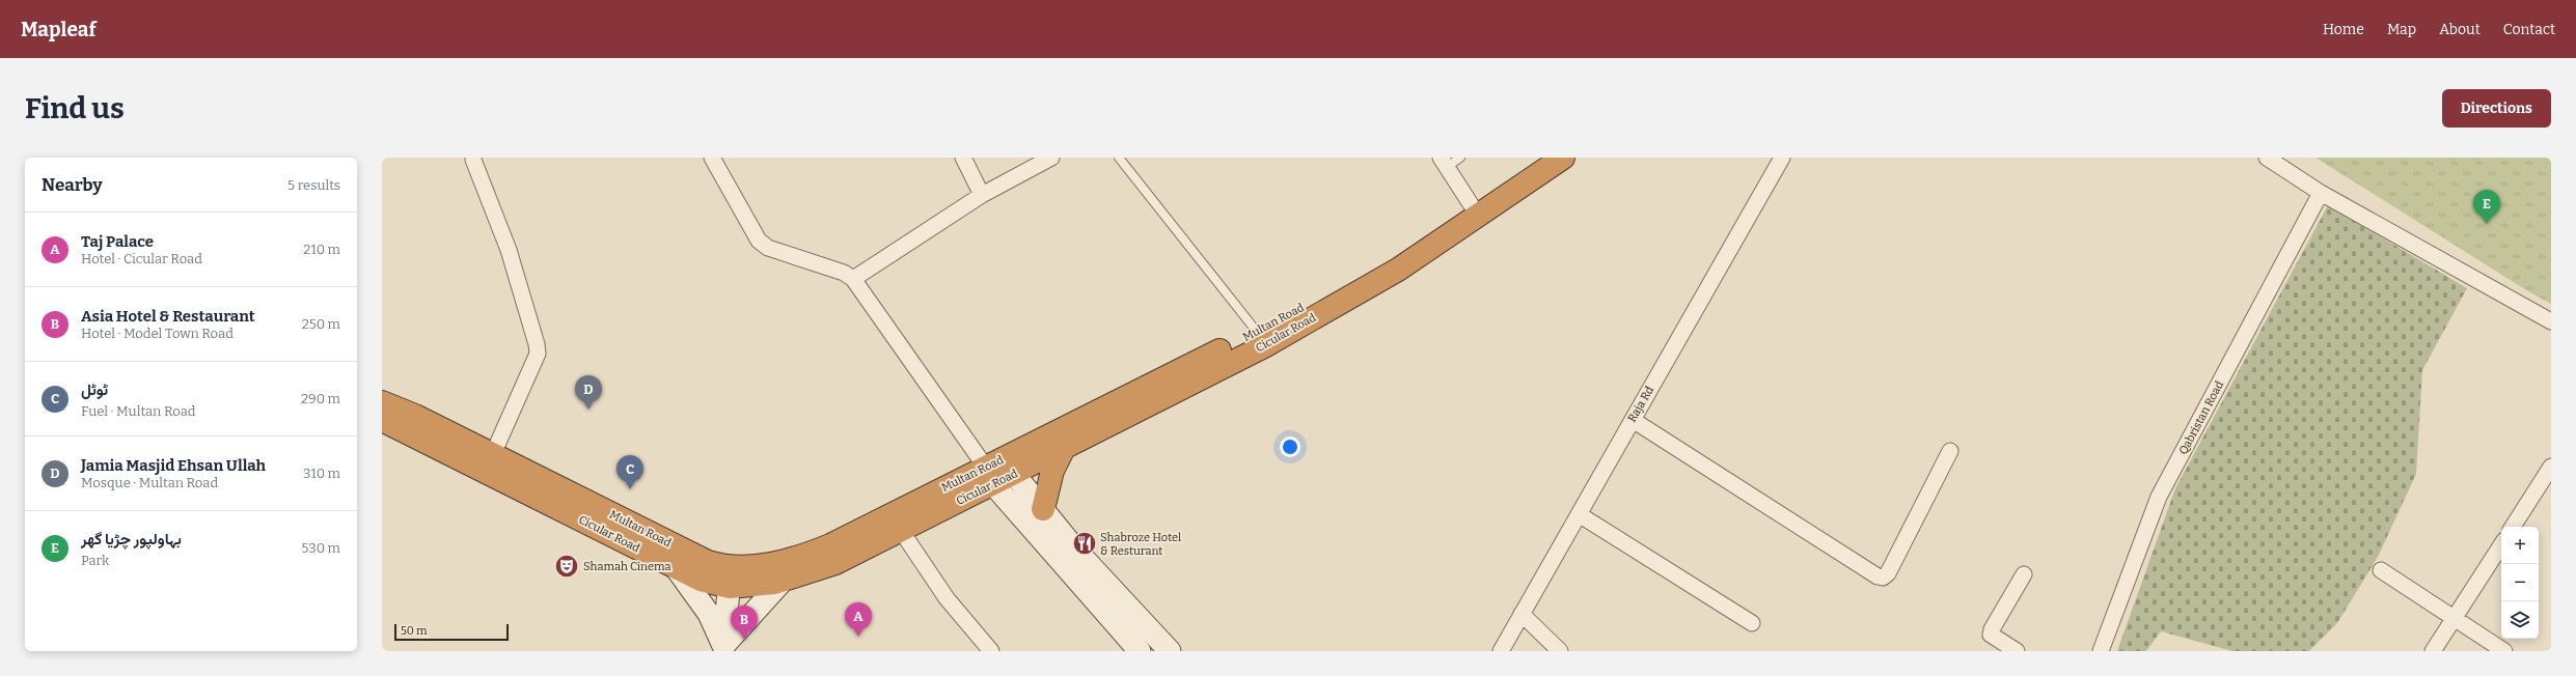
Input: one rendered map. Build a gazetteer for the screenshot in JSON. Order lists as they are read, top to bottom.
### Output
{
  "streets": {
    "highway": ["Multan Road", "Cicular Road"],
    "street": ["Raja Rd", "Qabristan Road"]
  },
  "crossings": [
    ["Multan Road", "Cicular Road"]
  ],
  "places": {
    "restaurant": ["Shabroze Hotel & Resturant"],
    "theatre": ["Shamah Cinema"]
  },
  "scale_bar": "50 m",
  "page": {
    "header": "Mapleaf",
    "nav": [
      "Home",
      "Map",
      "About",
      "Contact"
    ],
    "buttons": "Directions",
    "title": "Find us",
    "heading": ["Nearby", "5 results"],
    "pins": [
      "E",
      "D",
      "C",
      "A",
      "B"
    ],
    "list": [
      {
        "mark": "A",
        "name": "Taj Palace",
        "note": "Hotel · Cicular Road",
        "value": "210 m"
      },
      {
        "mark": "B",
        "name": "Asia Hotel & Restaurant",
        "note": "Hotel · Model Town Road",
        "value": "250 m"
      },
      {
        "mark": "C",
        "name": "ٹوٹل",
        "note": "Fuel · Multan Road",
        "value": "290 m"
      },
      {
        "mark": "D",
        "name": "Jamia Masjid Ehsan Ullah",
        "note": "Mosque · Multan Road",
        "value": "310 m"
      },
      {
        "mark": "E",
        "name": "بہاولپور چڑیا گھر",
        "note": "Park",
        "value": "530 m"
      }
    ],
    "map_buttons": ["+", "−"],
    "scale": "50 m"
  }
}
